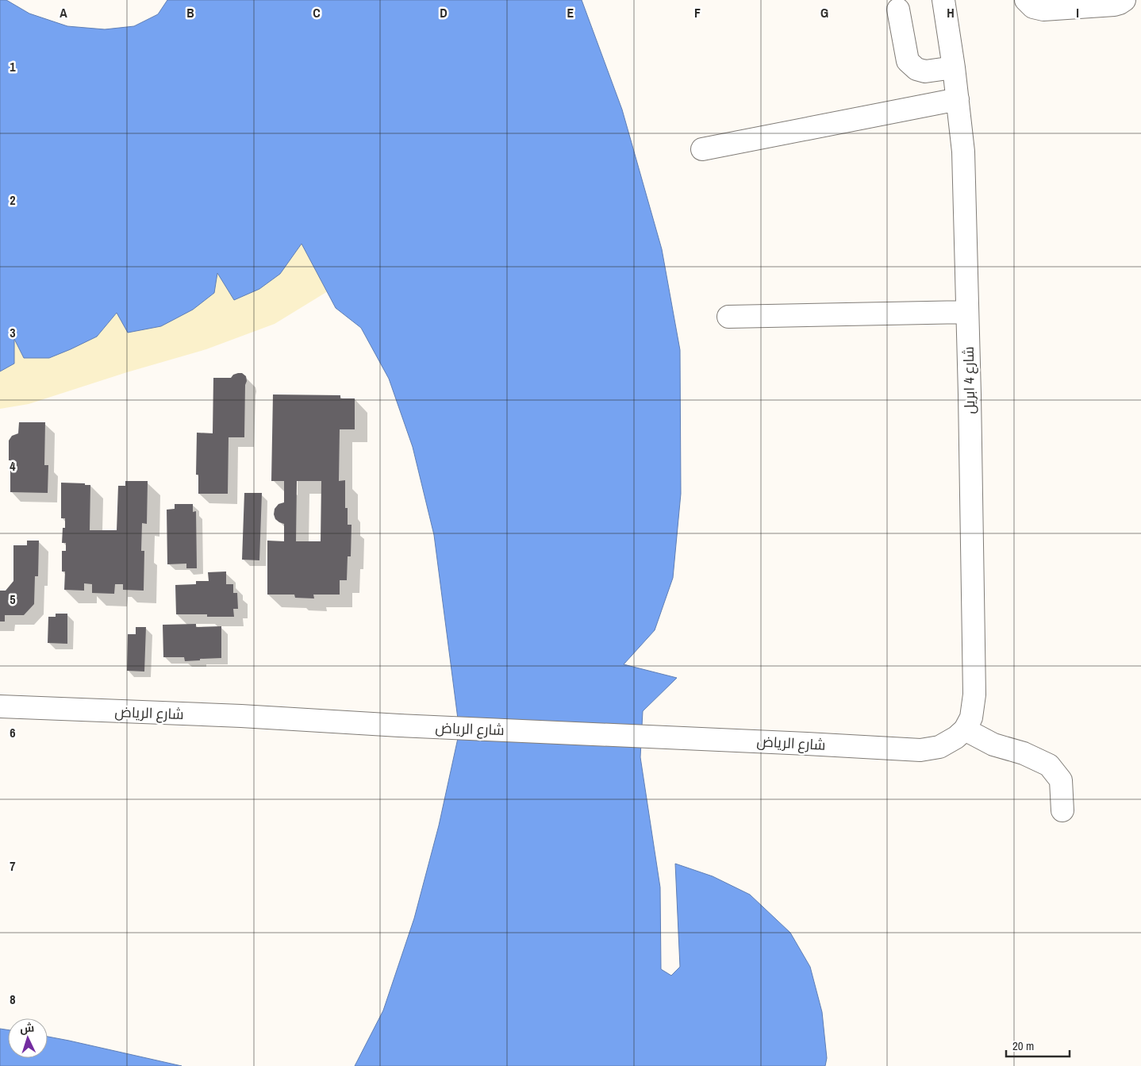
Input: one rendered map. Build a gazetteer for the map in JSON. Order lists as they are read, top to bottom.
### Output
{
  "streets": {
    "street": ["شارع 4 ابريل", "شارع الرياض"]
  },
  "crossings": [
    ["شارع 4 ابريل", "شارع الرياض"]
  ],
  "scale_bar": "20 m",
  "north": "top",
  "grid": {
    "columns": [
      "A",
      "B",
      "C",
      "D",
      "E",
      "F",
      "G",
      "H",
      "I"
    ],
    "rows": [
      "1",
      "2",
      "3",
      "4",
      "5",
      "6",
      "7",
      "8"
    ]
  }
}
